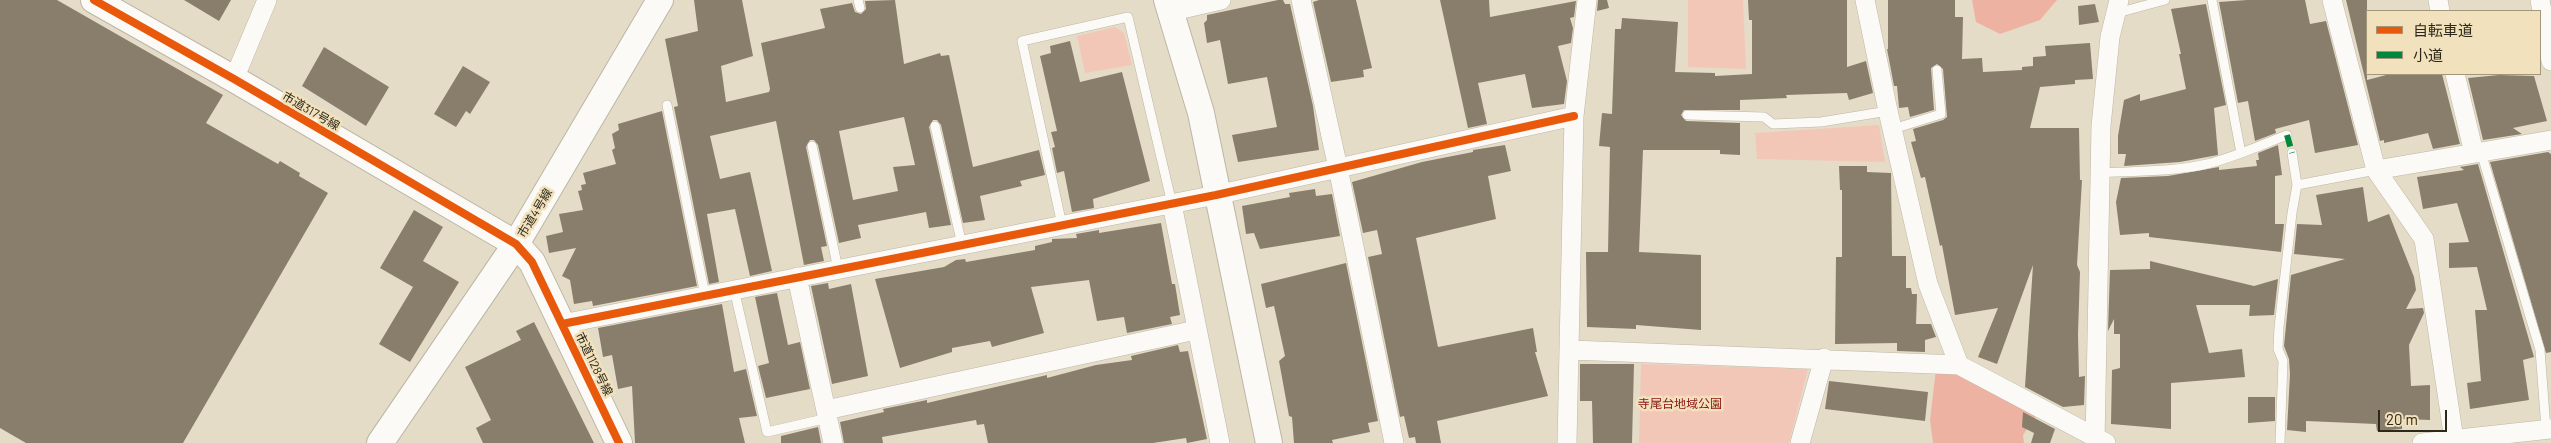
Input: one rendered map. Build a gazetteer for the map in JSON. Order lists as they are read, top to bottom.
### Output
{
  "streets": {
    "street": ["市道317号線", "市道4号線", "市道1128号線"]
  },
  "crossings": [
    ["市道317号線", "市道4号線"],
    ["市道317号線", "市道1128号線"],
    ["市道4号線", "市道1128号線"]
  ],
  "parks": ["寺尾台地域公園"],
  "legend": ["自転車道", "小道"],
  "scale_bar": "20 m"
}
